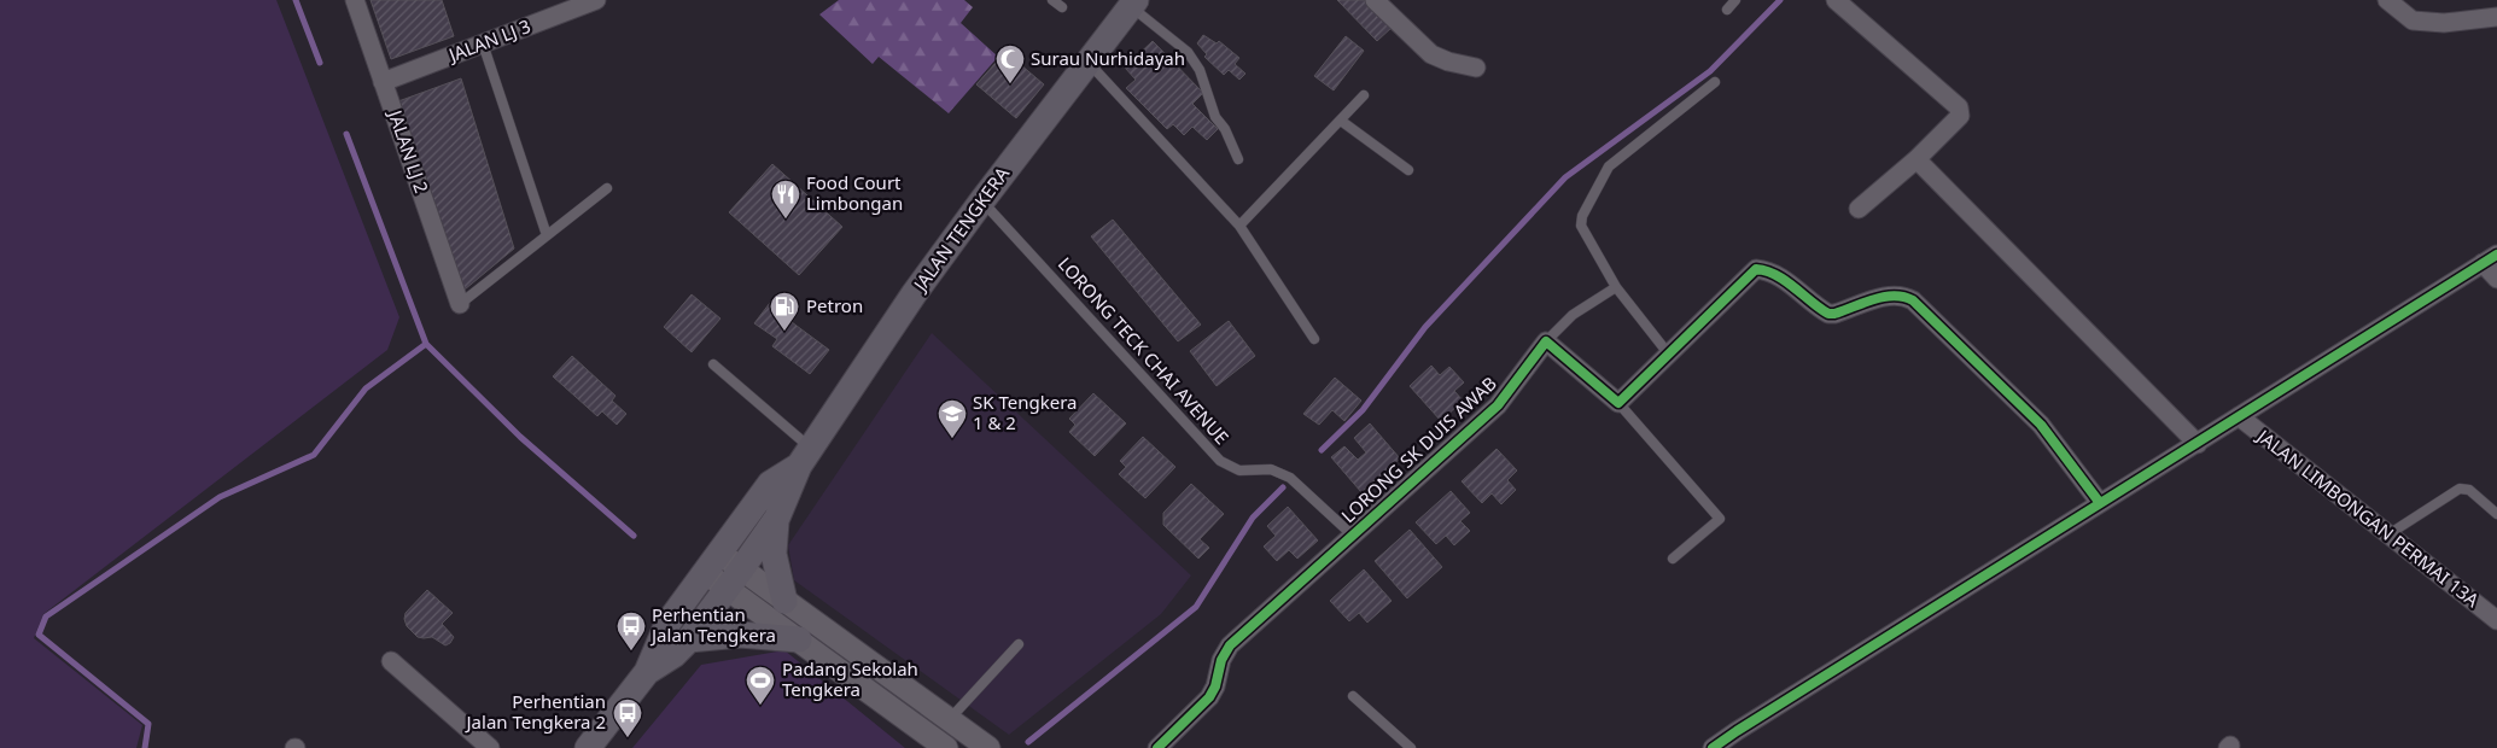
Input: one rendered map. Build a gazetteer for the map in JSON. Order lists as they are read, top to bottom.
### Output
{
  "streets": {
    "main road": ["JALAN TENGKERA"],
    "street": [
      "JALAN LJ 3",
      "JALAN LJ 2",
      "LORONG SK DUIS AWAB",
      "JALAN LIMBONGAN PERMAI 13A"
    ],
    "lane": ["LORONG TECK CHAI AVENUE"]
  },
  "crossings": [
    ["JALAN LJ 3", "JALAN LJ 2"],
    ["JALAN TENGKERA", "LORONG TECK CHAI AVENUE"],
    ["LORONG TECK CHAI AVENUE", "LORONG SK DUIS AWAB"]
  ],
  "places": {
    "mosque": ["Surau Nurhidayah"],
    "restaurant": ["Food Court Limbongan"],
    "fuel station": ["Petron"],
    "school or university": ["SK Tengkera 1 & 2"],
    "bus stop": ["Perhentian Jalan Tengkera", "Perhentian Jalan Tengkera 2"],
    "sports": ["Padang Sekolah Tengkera"]
  }
}
